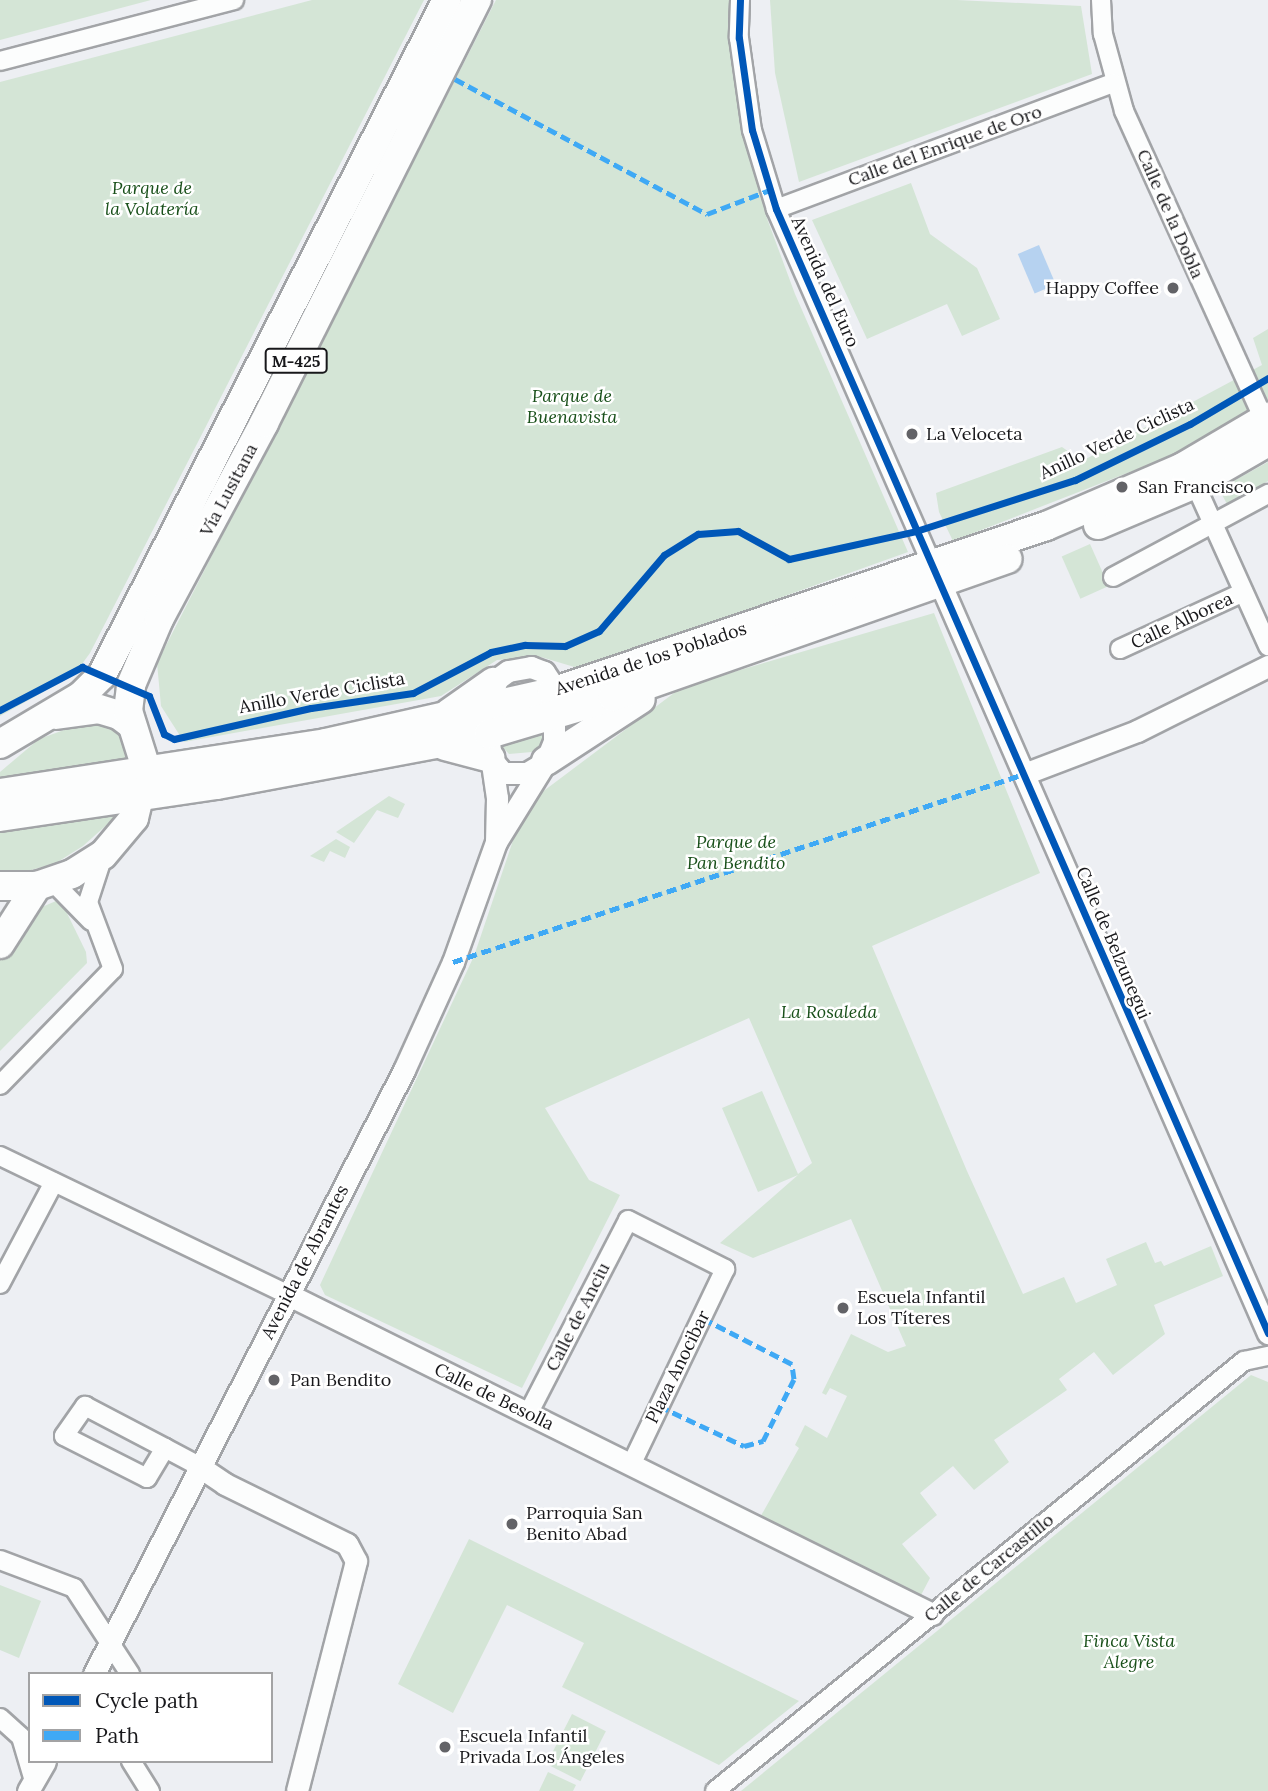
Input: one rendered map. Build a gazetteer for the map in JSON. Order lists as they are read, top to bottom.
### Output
{
  "streets": {
    "main road": ["M-425", "Vía Lusitana", "Avenida de los Poblados"],
    "street": [
      "Calle del Enrique de Oro",
      "Calle de la Dobla",
      "Avenida del Euro",
      "Calle Alborea",
      "Calle de Belzunegui",
      "Avenida de Abrantes",
      "Calle de Anciu",
      "Plaza Anocibar",
      "Calle de Besolla",
      "Calle de Carcastillo"
    ],
    "cycle path": ["Anillo Verde Ciclista"]
  },
  "crossings": [
    ["Calle del Enrique de Oro", "Calle de la Dobla"],
    ["Calle del Enrique de Oro", "Avenida del Euro"],
    ["Calle de la Dobla", "Avenida de los Poblados"],
    ["Avenida del Euro", "Avenida de los Poblados"],
    ["Avenida del Euro", "Calle de Belzunegui"],
    ["Avenida de los Poblados", "Calle de Belzunegui"],
    ["Avenida de los Poblados", "Avenida de Abrantes"],
    ["Avenida de Abrantes", "Calle de Besolla"],
    ["Calle de Anciu", "Plaza Anocibar"],
    ["Calle de Anciu", "Calle de Besolla"],
    ["Plaza Anocibar", "Calle de Besolla"],
    ["Calle de Besolla", "Calle de Carcastillo"]
  ],
  "parks": [
    "Parque de la Volatería",
    "Parque de Buenavista",
    "Parque de Pan Bendito",
    "La Rosaleda",
    "Finca Vista Alegre"
  ],
  "places": [
    "Happy Coffee",
    "La Veloceta",
    "San Francisco",
    "Escuela Infantil Los Títeres",
    "Pan Bendito",
    "Parroquia San Benito Abad",
    "Escuela Infantil Privada Los Ángeles"
  ],
  "legend": ["Cycle path", "Path"]
}
